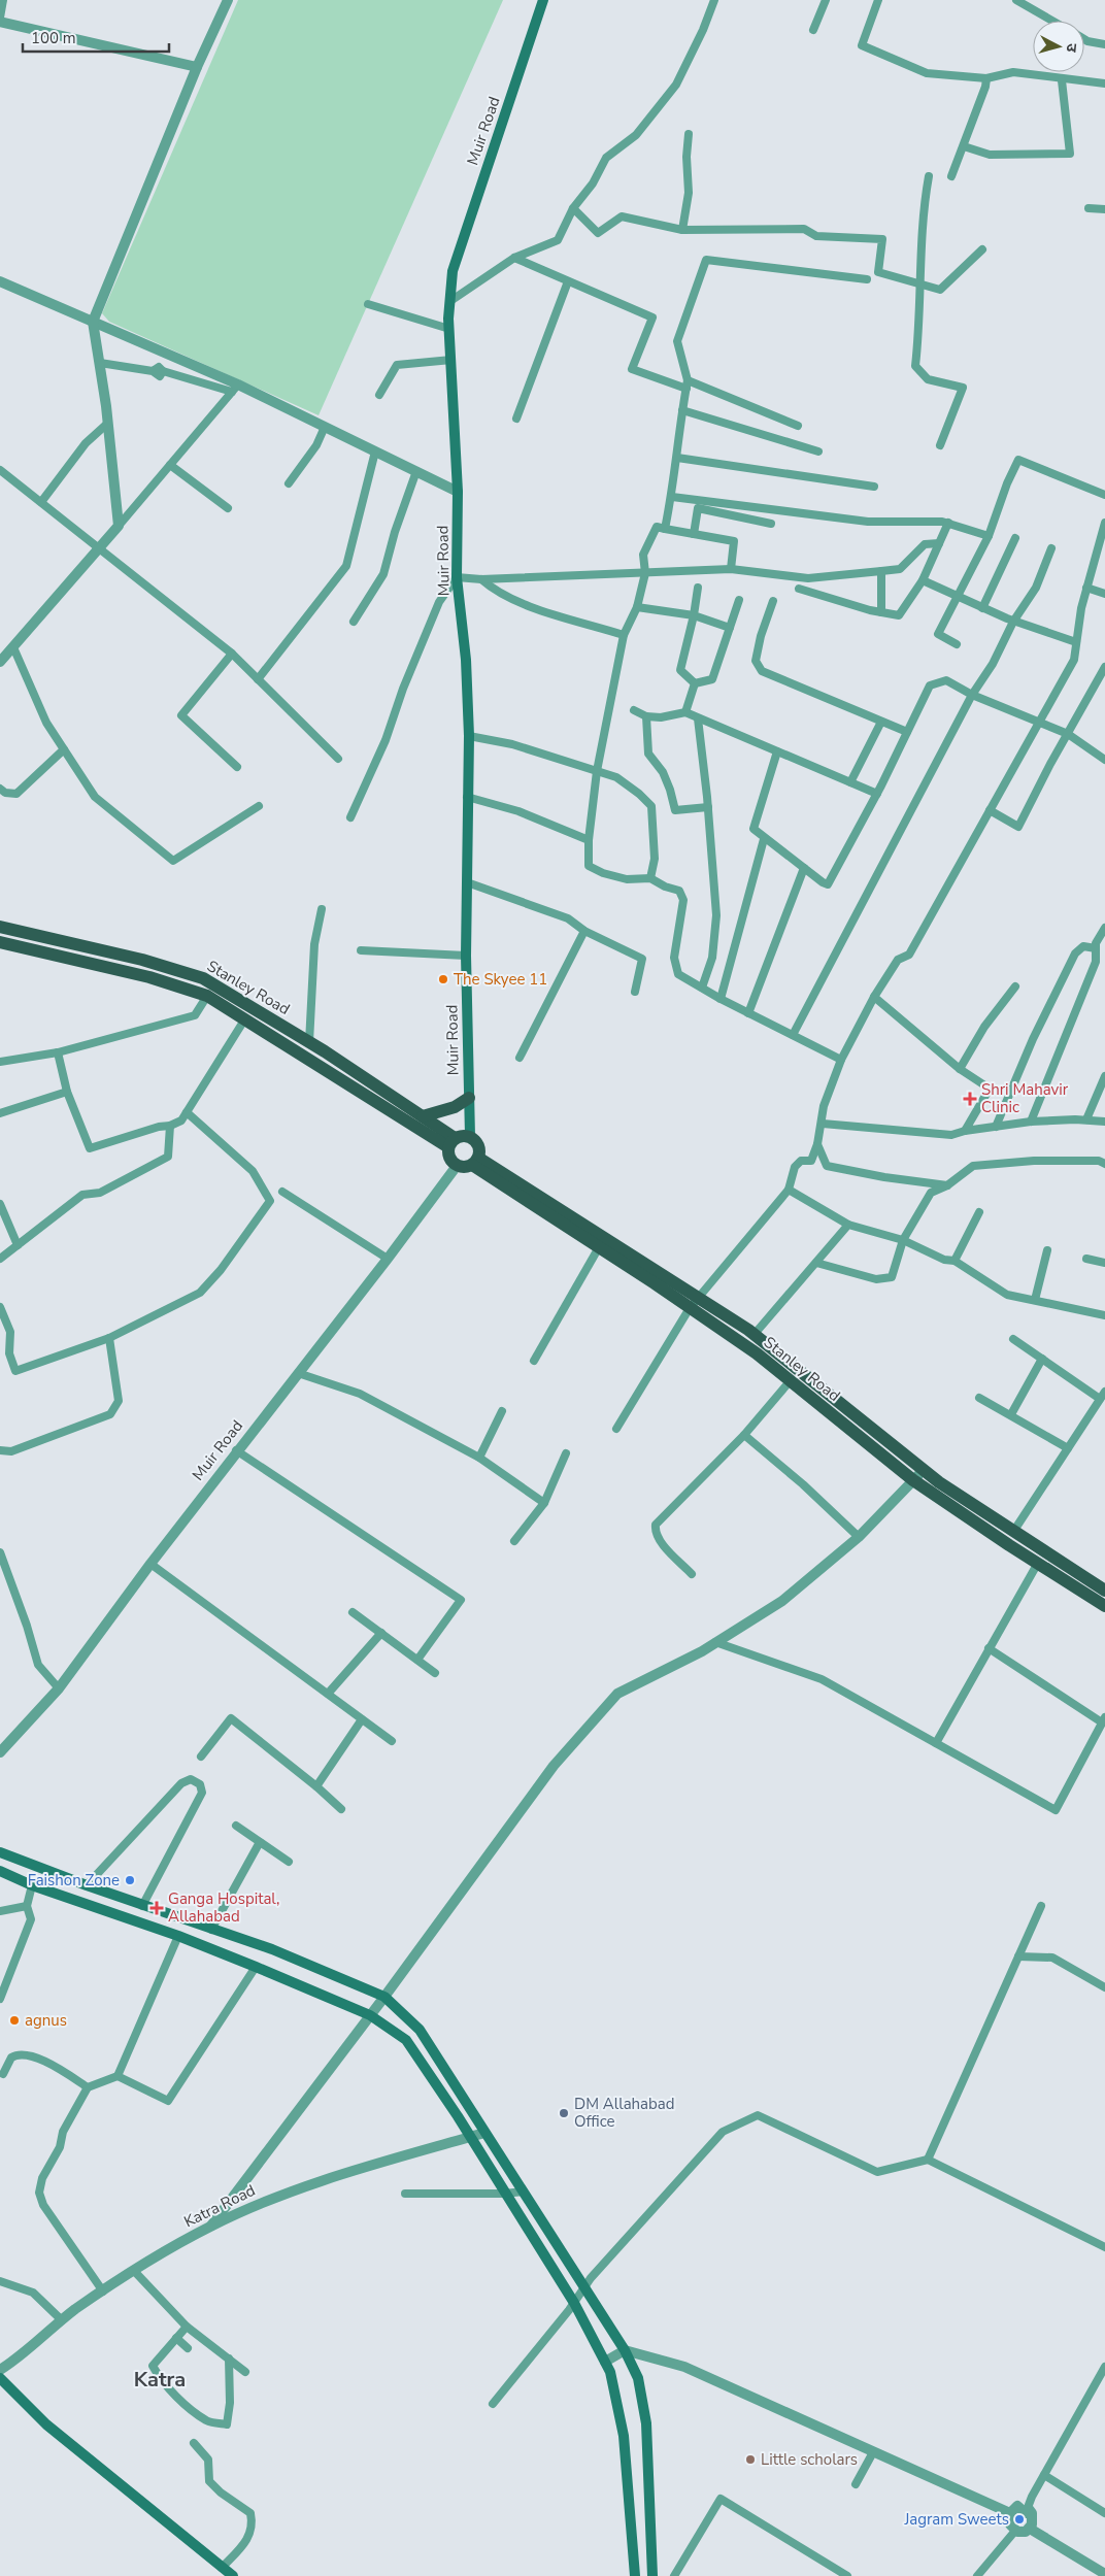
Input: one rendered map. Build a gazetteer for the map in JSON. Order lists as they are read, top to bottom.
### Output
{
  "streets": {
    "main road": ["Muir Road", "Stanley Road"],
    "street": ["Katra Road"]
  },
  "crossings": [
    ["Muir Road", "Stanley Road"]
  ],
  "districts": ["Katra"],
  "places": {
    "other": [
      "The Skyee 11",
      "Faishon Zone",
      "agnus",
      "DM Allahabad Office",
      "Little scholars",
      "Jagram Sweets"
    ],
    "health": ["Shri Mahavir Clinic", "Ganga Hospital, Allahabad"]
  },
  "scale_bar": "100 m",
  "north": "right"
}
